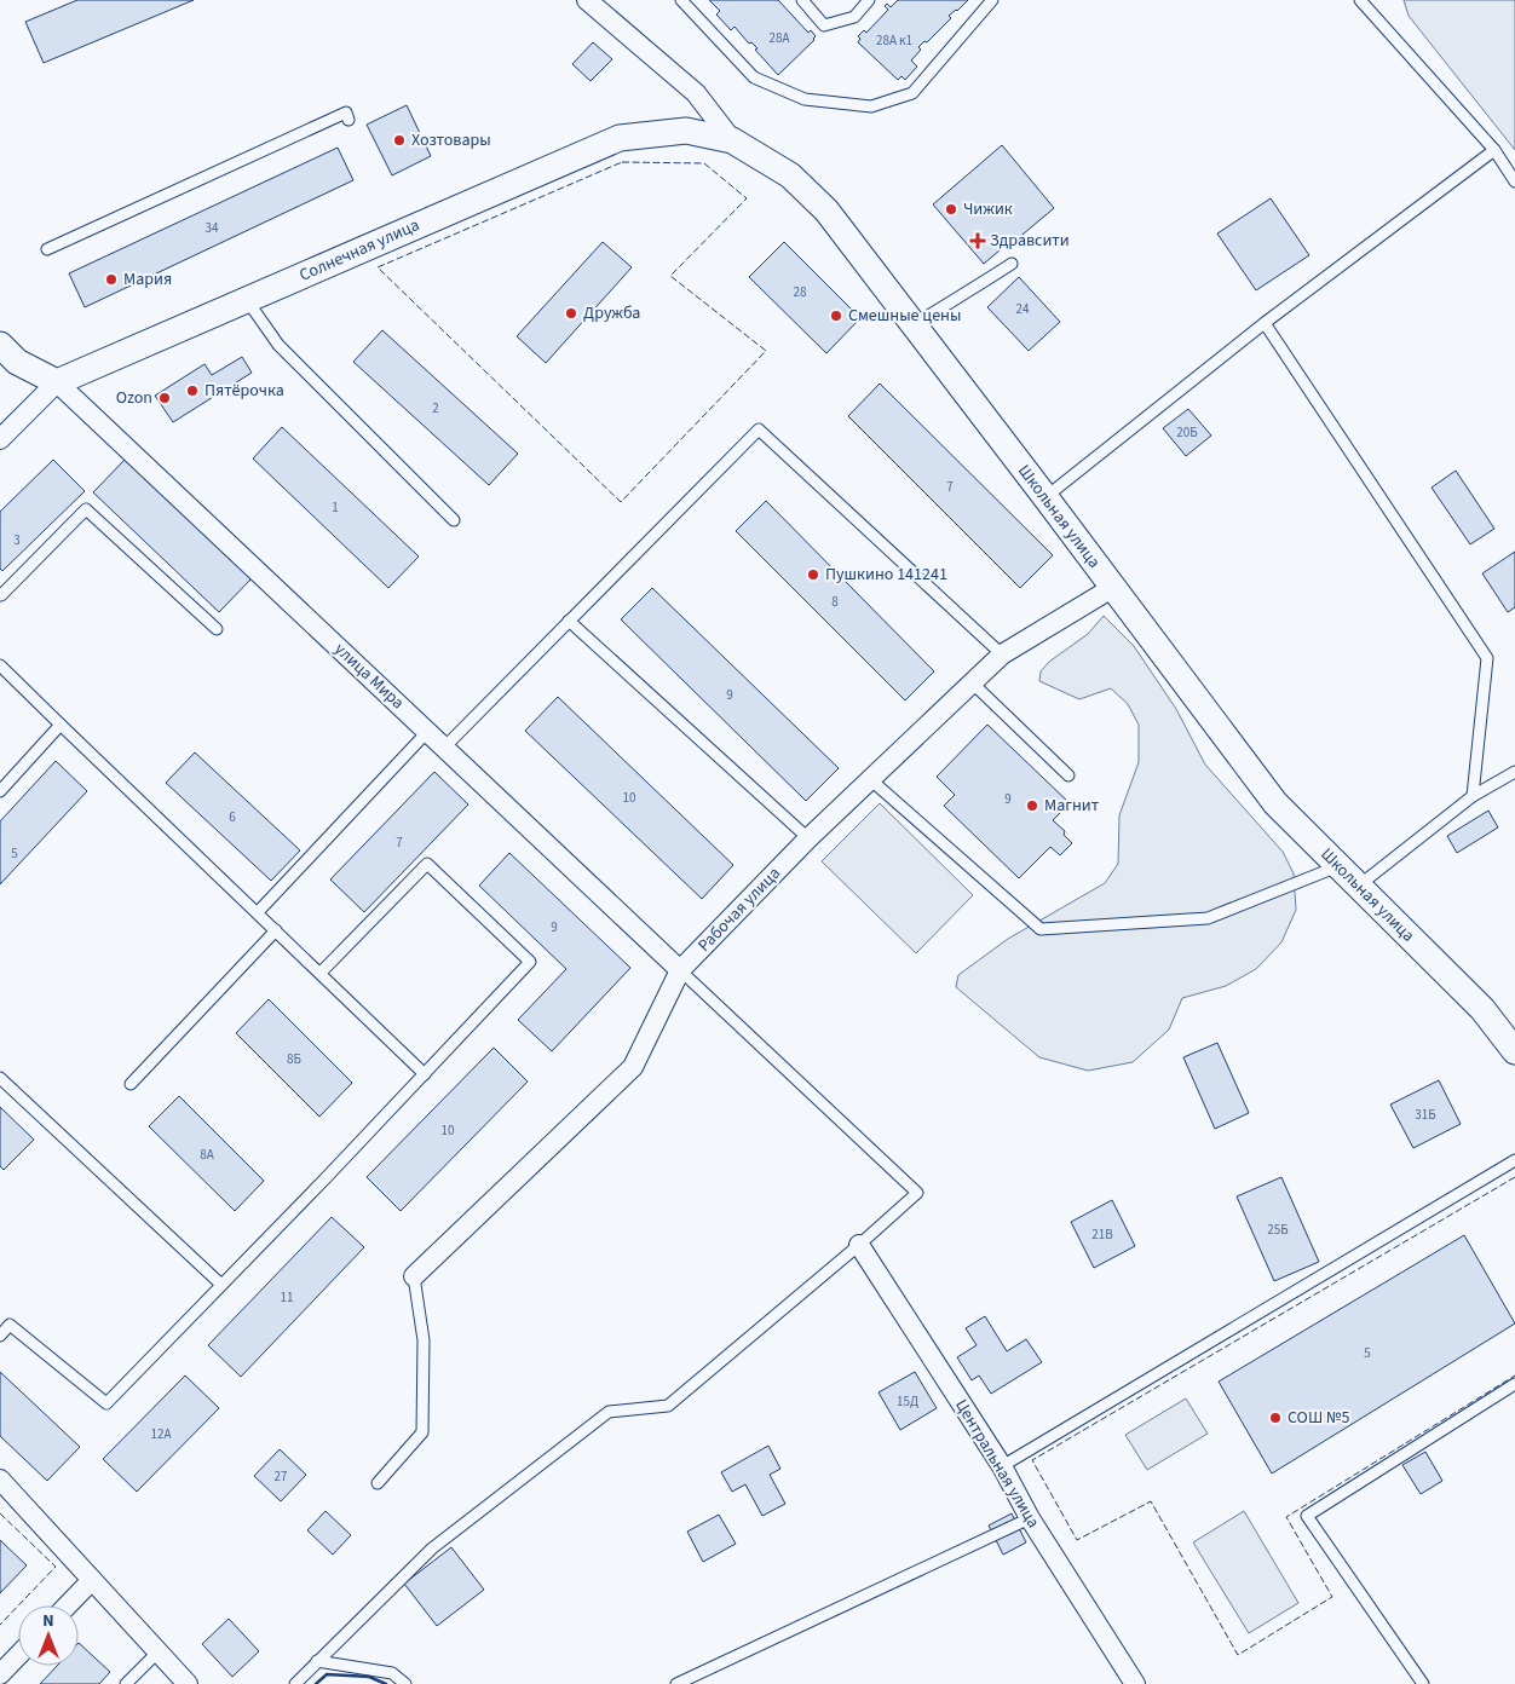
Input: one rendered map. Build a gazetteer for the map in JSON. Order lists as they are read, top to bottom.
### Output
{
  "streets": {
    "street": [
      "Солнечная улица",
      "Школьная улица",
      "улица Мира",
      "Рабочая улица",
      "Центральная улица"
    ]
  },
  "crossings": [
    ["Солнечная улица", "Школьная улица"],
    ["Солнечная улица", "улица Мира"],
    ["Школьная улица", "Рабочая улица"],
    ["улица Мира", "Рабочая улица"]
  ],
  "places": {
    "other": [
      "Хозтовары",
      "Чижик",
      "Мария",
      "Дружба",
      "Смешные цены",
      "Пятёрочка",
      "Ozon",
      "Пушкино 141241",
      "Магнит",
      "СОШ №5"
    ],
    "health": ["Здравсити"]
  },
  "house_numbers": [
    "28А",
    "28А к1",
    "34",
    "28",
    "24",
    "2",
    "20Б",
    "7",
    "1",
    "3",
    "8",
    "9",
    "10",
    "9",
    "6",
    "7",
    "5",
    "9",
    "8Б",
    "31Б",
    "10",
    "8А",
    "25Б",
    "21В",
    "11",
    "5",
    "15Д",
    "12А",
    "27"
  ],
  "north": "top"
}
